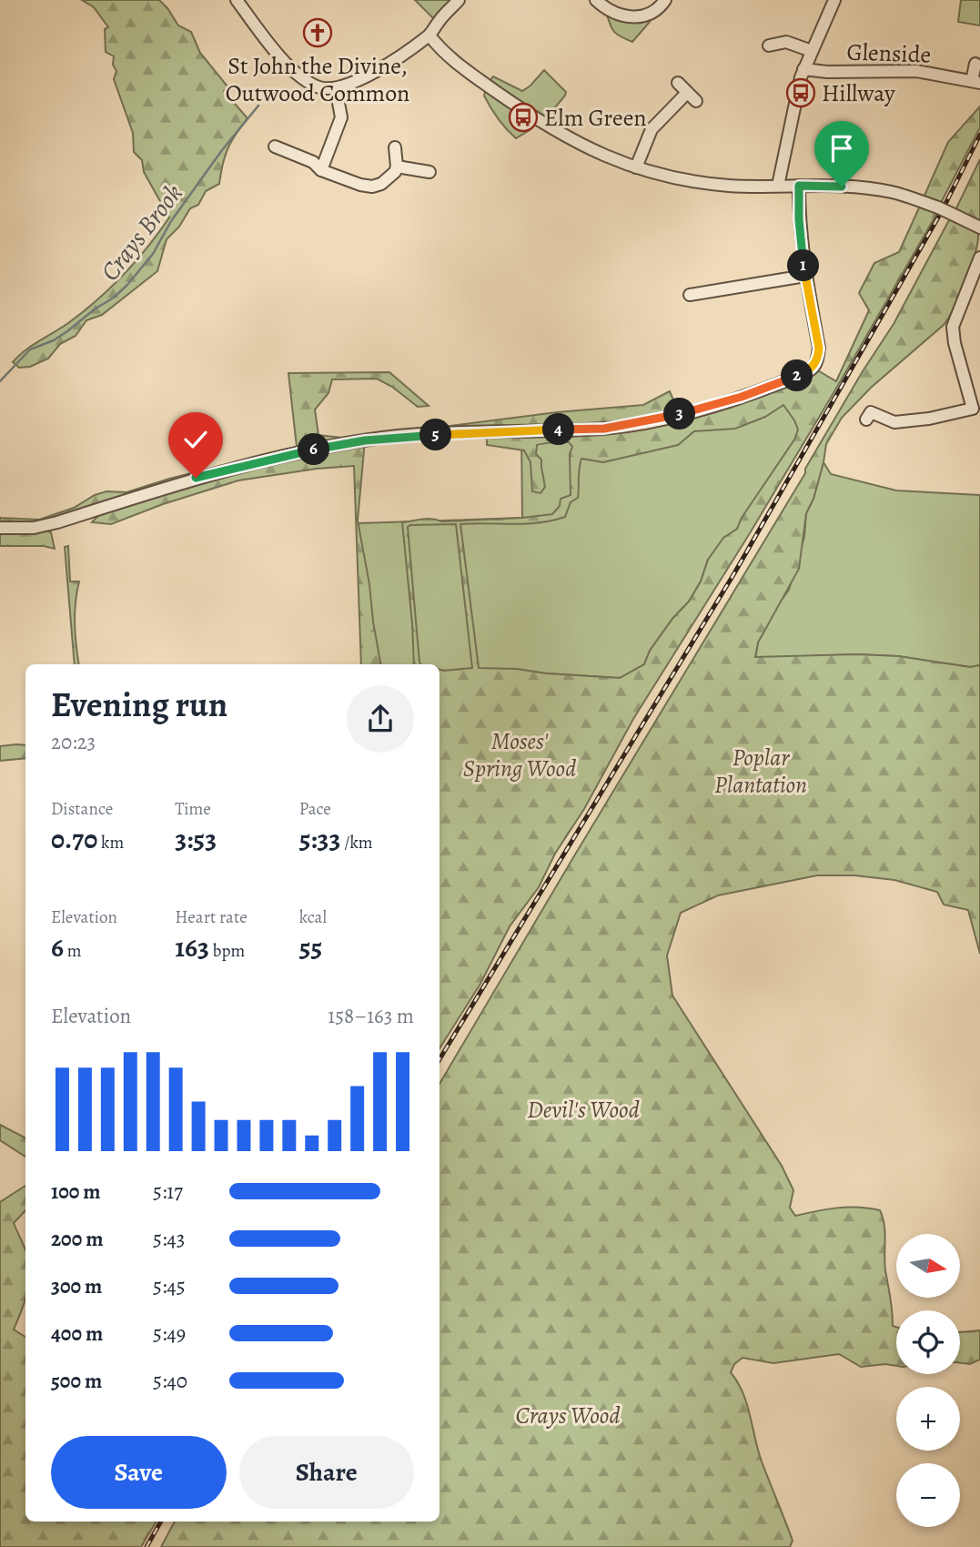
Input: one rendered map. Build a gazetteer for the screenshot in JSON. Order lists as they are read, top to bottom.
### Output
{
  "streets": {
    "street": ["Glenside"]
  },
  "water": ["Crays Brook"],
  "parks": [
    "Moses' Spring Wood",
    "Poplar Plantation",
    "Devil's Wood",
    "Crays Wood"
  ],
  "places": {
    "church": ["St John the Divine, Outwood Common"],
    "bus stop": ["Hillway", "Elm Green"]
  },
  "north": "right",
  "page": {
    "pins": [
      "1",
      "2",
      "3",
      "4",
      "5",
      "6"
    ],
    "heading": ["Evening run", "20:23"],
    "stats": [
      ["Distance", "0.70 km"],
      ["Time", "3:53"],
      ["Pace", "5:33 /km"],
      ["Elevation", "6 m"],
      ["Heart rate", "163 bpm"],
      ["kcal", "55"]
    ],
    "chart": ["Elevation", "158–163 m"],
    "list": [
      {
        "name": "100 m",
        "note": "5:17"
      },
      {
        "name": "200 m",
        "note": "5:43"
      },
      {
        "name": "300 m",
        "note": "5:45"
      },
      {
        "name": "400 m",
        "note": "5:49"
      },
      {
        "name": "500 m",
        "note": "5:40"
      }
    ],
    "map_buttons": ["+", "−"],
    "buttons": ["Save", "Share"]
  }
}
